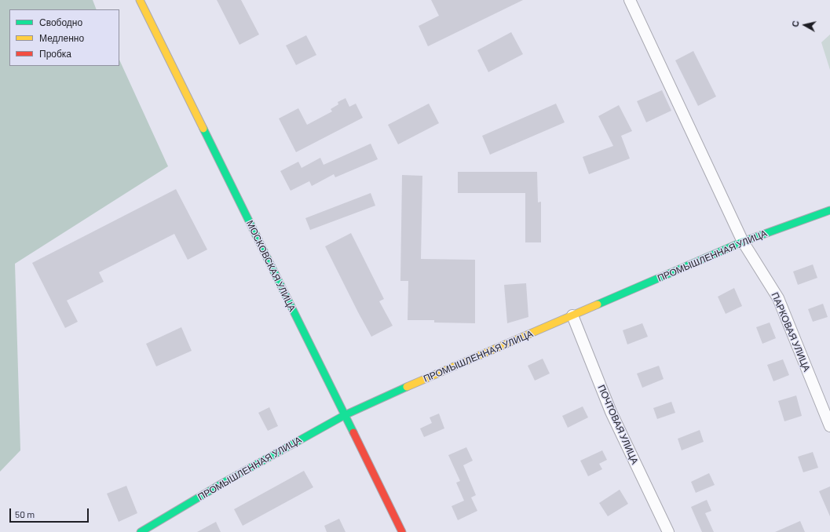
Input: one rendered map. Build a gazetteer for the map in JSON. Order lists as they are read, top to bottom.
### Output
{
  "streets": {
    "main road": ["ПРОМЫШЛЕННАЯ УЛИЦА", "МОСКОВСКАЯ УЛИЦА"],
    "street": ["ПАРКОВАЯ УЛИЦА", "ПОЧТОВАЯ УЛИЦА"]
  },
  "crossings": [
    ["ПРОМЫШЛЕННАЯ УЛИЦА", "МОСКОВСКАЯ УЛИЦА"],
    ["ПРОМЫШЛЕННАЯ УЛИЦА", "ПАРКОВАЯ УЛИЦА"],
    ["ПРОМЫШЛЕННАЯ УЛИЦА", "ПОЧТОВАЯ УЛИЦА"]
  ],
  "legend": ["Свободно", "Медленно", "Пробка"],
  "scale_bar": "50 m",
  "north": "left"
}
